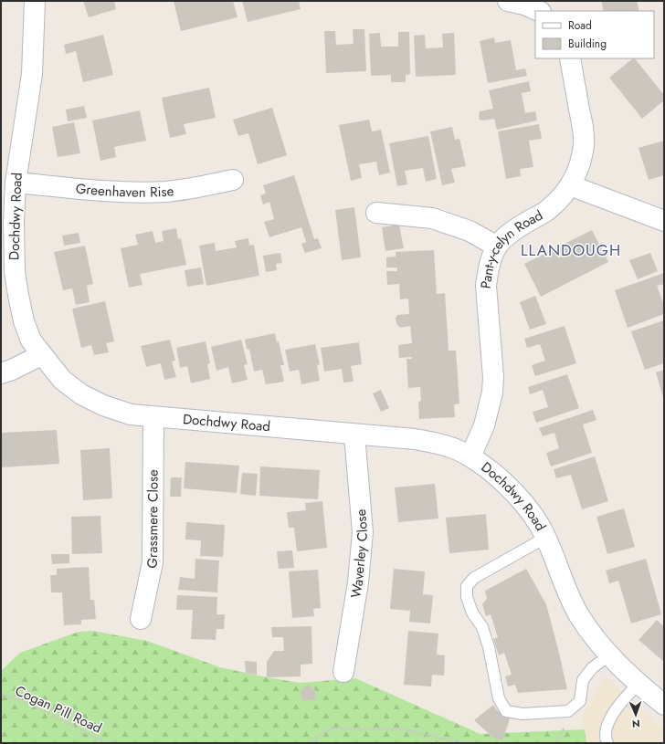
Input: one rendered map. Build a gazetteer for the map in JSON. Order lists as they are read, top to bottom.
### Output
{
  "streets": {
    "street": [
      "Greenhaven Rise",
      "Dochdwy Road",
      "Pant-y-celyn Road",
      "Grassmere Close",
      "Waverley Close"
    ],
    "path": ["Cogan Pill Road"]
  },
  "crossings": [
    ["Greenhaven Rise", "Dochdwy Road"],
    ["Dochdwy Road", "Pant-y-celyn Road"],
    ["Dochdwy Road", "Grassmere Close"],
    ["Dochdwy Road", "Waverley Close"]
  ],
  "districts": ["LLANDOUGH"],
  "legend": ["Road", "Building"],
  "north": "bottom"
}
